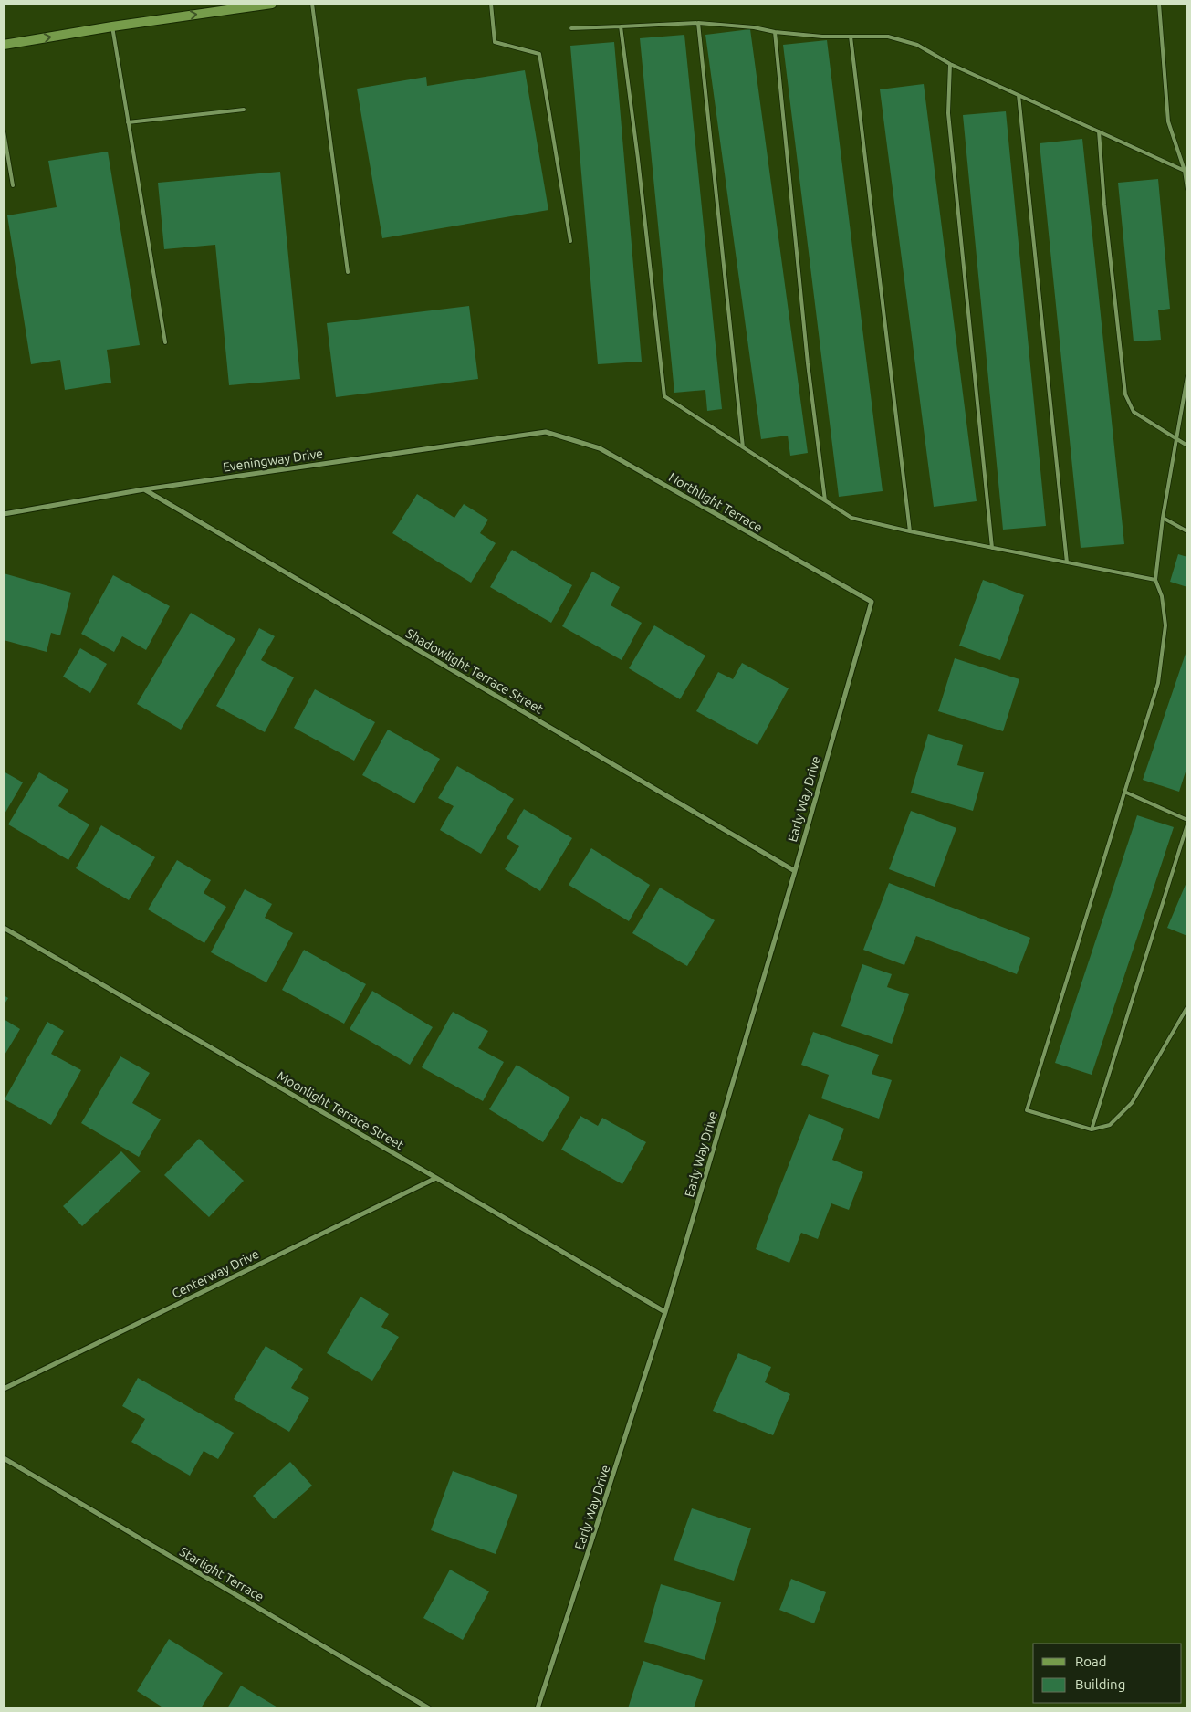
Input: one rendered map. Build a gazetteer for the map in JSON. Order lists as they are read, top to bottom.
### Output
{
  "streets": {
    "street": [
      "Eveningway Drive",
      "Northlight Terrace",
      "Shadowlight Terrace Street",
      "Early Way Drive",
      "Moonlight Terrace Street",
      "Centerway Drive",
      "Starlight Terrace"
    ]
  },
  "crossings": [
    ["Eveningway Drive", "Northlight Terrace"],
    ["Eveningway Drive", "Shadowlight Terrace Street"],
    ["Northlight Terrace", "Early Way Drive"],
    ["Shadowlight Terrace Street", "Early Way Drive"],
    ["Early Way Drive", "Moonlight Terrace Street"],
    ["Moonlight Terrace Street", "Centerway Drive"]
  ],
  "legend": ["Road", "Building"]
}
